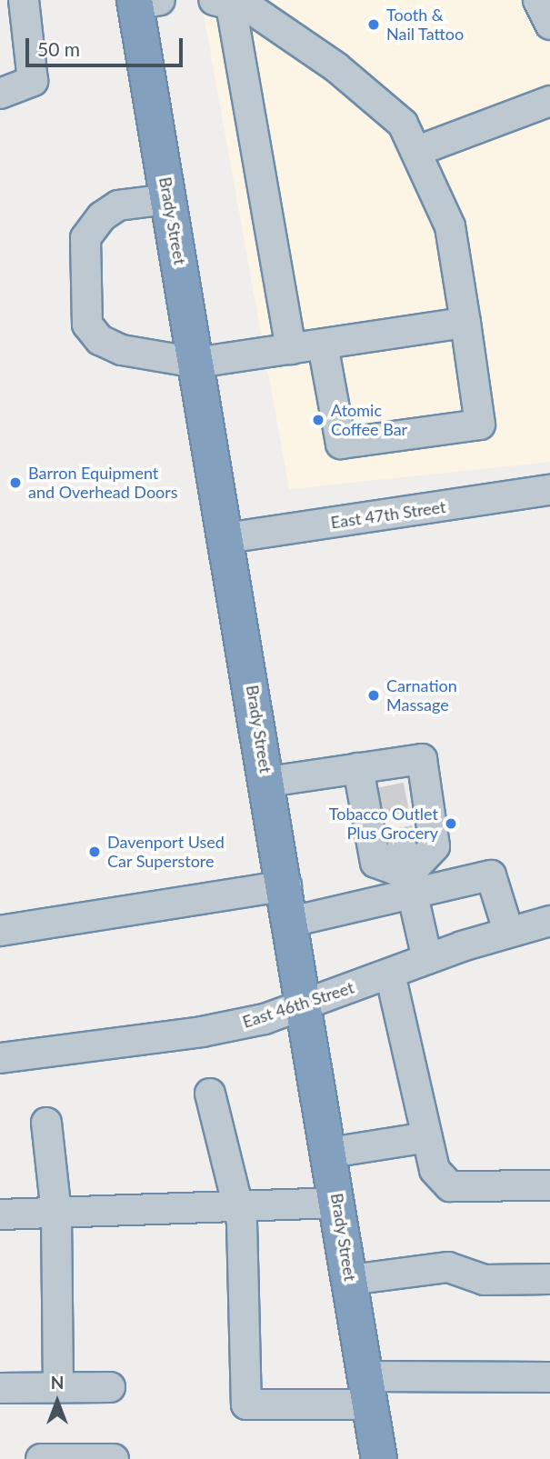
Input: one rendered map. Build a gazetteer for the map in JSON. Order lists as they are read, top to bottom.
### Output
{
  "streets": {
    "highway": ["Brady Street"],
    "street": ["East 47th Street", "East 46th Street"]
  },
  "crossings": [
    ["Brady Street", "East 47th Street"],
    ["Brady Street", "East 46th Street"]
  ],
  "places": [
    "Tooth & Nail Tattoo",
    "Atomic Coffee Bar",
    "Barron Equipment and Overhead Doors",
    "Carnation Massage",
    "Tobacco Outlet Plus Grocery",
    "Davenport Used Car Superstore"
  ],
  "scale_bar": "50 m",
  "north": "top"
}
